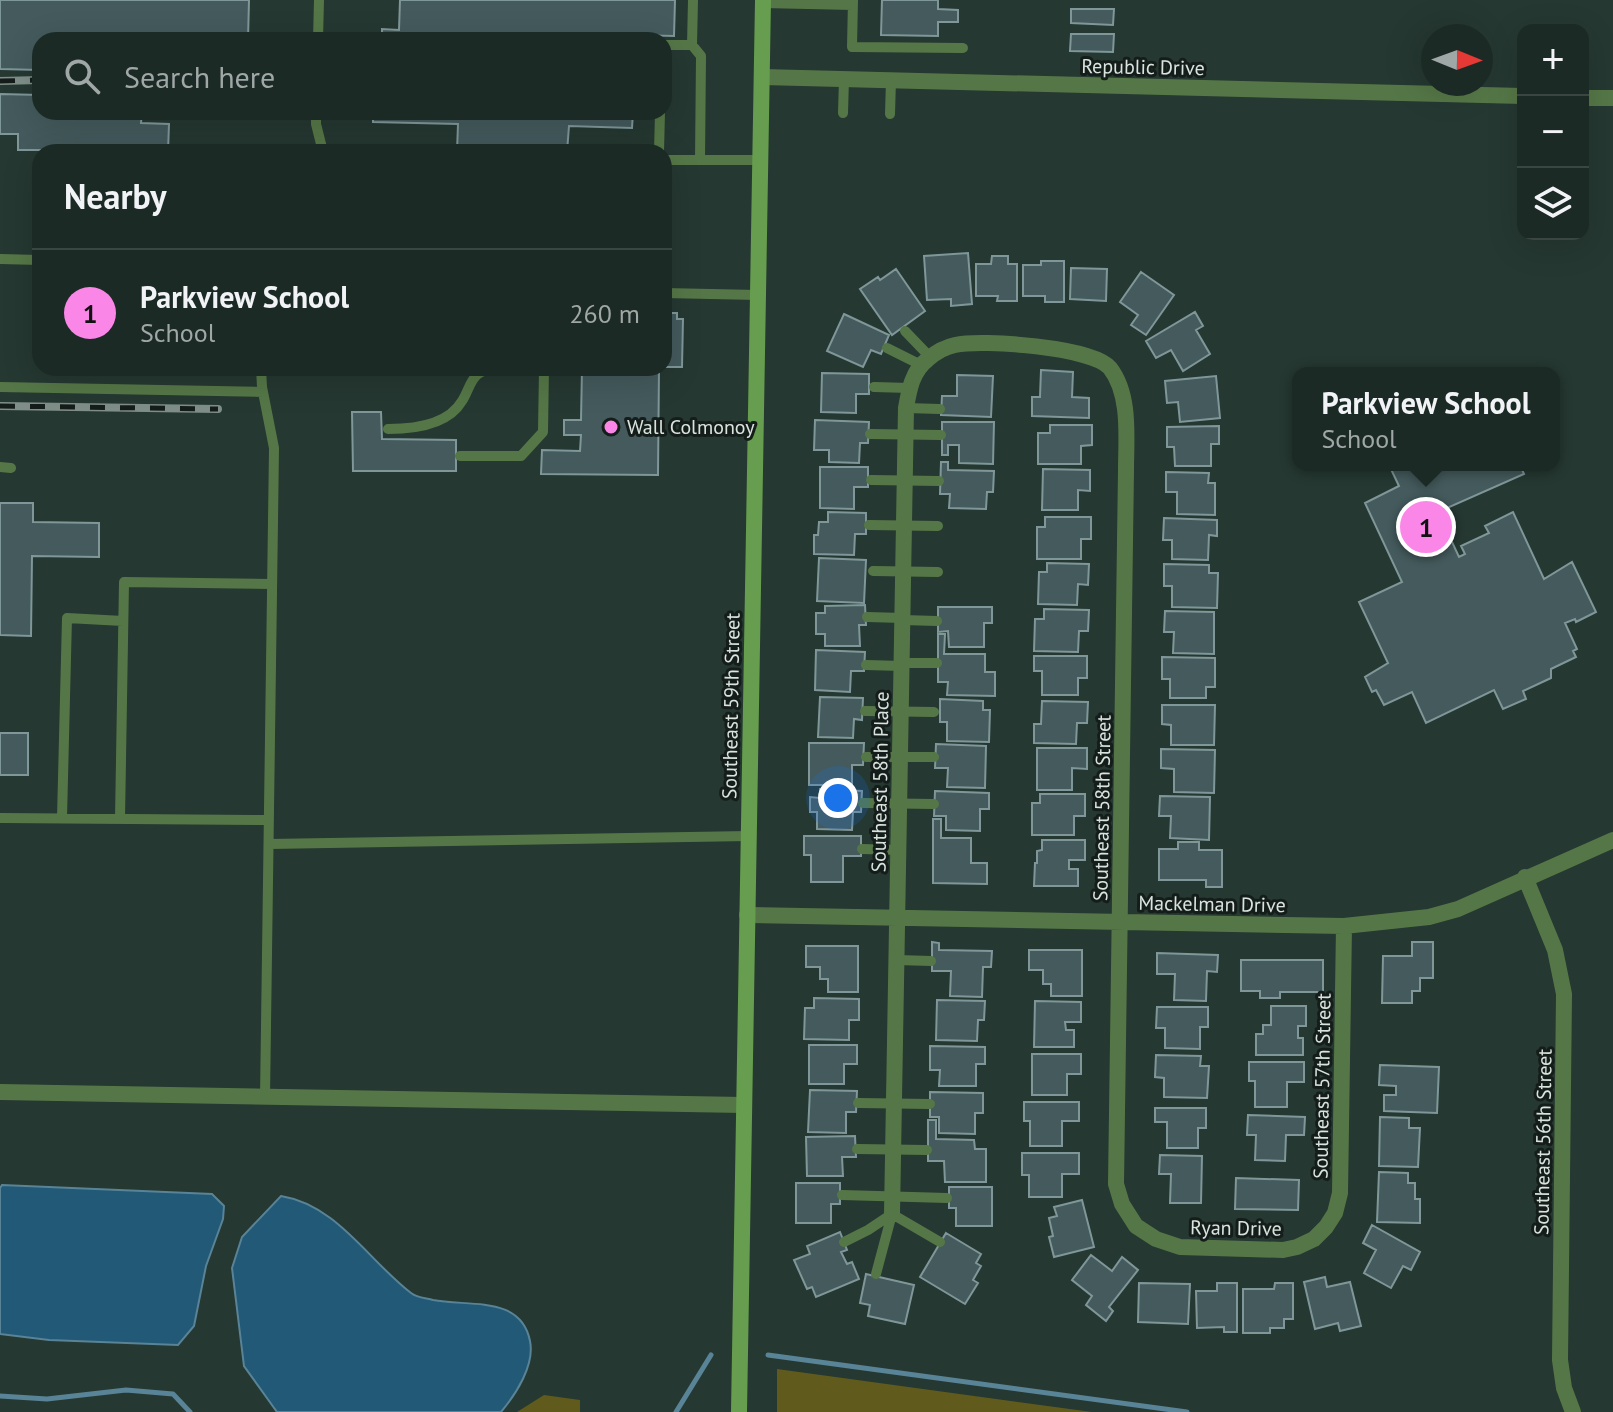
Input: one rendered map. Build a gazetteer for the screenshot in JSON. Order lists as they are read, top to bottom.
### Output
{
  "streets": {
    "main road": ["Southeast 59th Street"],
    "street": [
      "Republic Drive",
      "Southeast 58th Place",
      "Southeast 58th Street",
      "Mackelman Drive",
      "Southeast 57th Street",
      "Southeast 56th Street",
      "Ryan Drive"
    ]
  },
  "crossings": [
    ["Republic Drive", "Southeast 59th Street"],
    ["Southeast 59th Street", "Mackelman Drive"],
    ["Southeast 58th Place", "Southeast 58th Street"],
    ["Southeast 58th Place", "Mackelman Drive"],
    ["Southeast 58th Street", "Mackelman Drive"],
    ["Southeast 58th Street", "Ryan Drive"],
    ["Mackelman Drive", "Southeast 57th Street"],
    ["Mackelman Drive", "Southeast 56th Street"],
    ["Southeast 57th Street", "Ryan Drive"]
  ],
  "places": ["Wall Colmonoy"],
  "north": "right",
  "page": {
    "map_buttons": ["+", "−"],
    "search": "Search here",
    "heading": "Nearby",
    "list": [
      {
        "mark": "1",
        "name": "Parkview School",
        "note": "School",
        "value": "260 m"
      }
    ],
    "popup": ["Parkview School", "School"],
    "pins": "1"
  }
}
